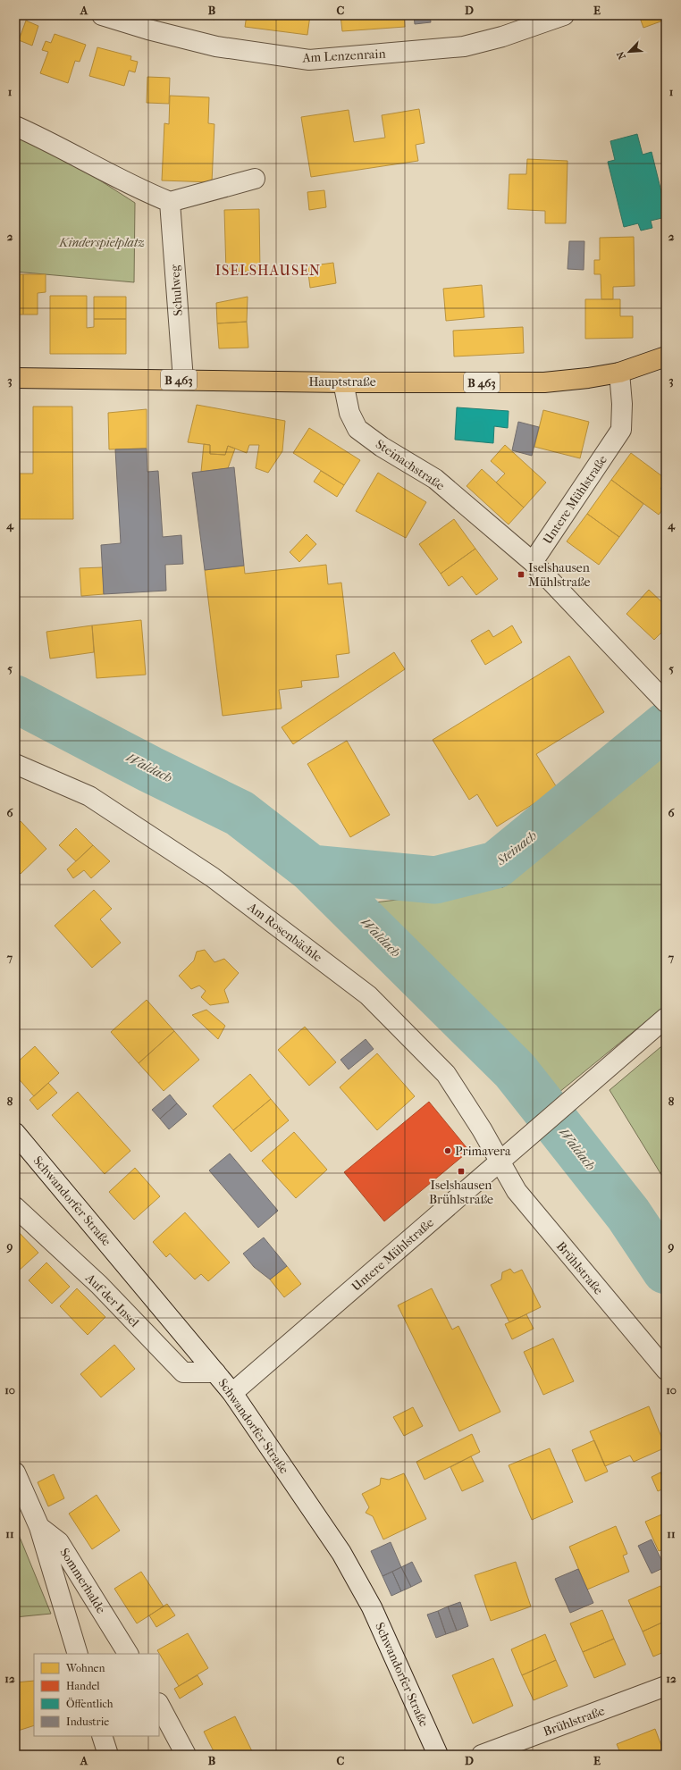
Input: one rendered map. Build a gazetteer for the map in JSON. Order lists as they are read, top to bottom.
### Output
{
  "streets": {
    "main road": ["B 463", "Hauptstraße"],
    "street": [
      "Am Lenzenrain",
      "Schulweg",
      "Steinachstraße",
      "Untere Mühlstraße",
      "Am Rosenbächle",
      "Schwandorfer Straße",
      "Brühlstraße",
      "Auf der Insel",
      "Sommerhalde"
    ]
  },
  "crossings": [
    ["Schulweg", "Hauptstraße"],
    ["Hauptstraße", "Steinachstraße"],
    ["Hauptstraße", "Untere Mühlstraße"],
    ["Steinachstraße", "Untere Mühlstraße"],
    ["Untere Mühlstraße", "Am Rosenbächle"],
    ["Untere Mühlstraße", "Schwandorfer Straße"],
    ["Untere Mühlstraße", "Brühlstraße"],
    ["Am Rosenbächle", "Brühlstraße"],
    ["Schwandorfer Straße", "Auf der Insel"]
  ],
  "districts": ["ISELSHAUSEN"],
  "water": ["Waldach", "Steinach"],
  "parks": ["Kinderspielplatz"],
  "places": {
    "transit": ["Iselshausen Mühlstraße", "Iselshausen Brühlstraße"],
    "other": ["Primavera"]
  },
  "legend": [
    "Wohnen",
    "Handel",
    "Öffentlich",
    "Industrie"
  ],
  "north": "bottom left",
  "grid": {
    "columns": [
      "A",
      "B",
      "C",
      "D",
      "E"
    ],
    "rows": [
      "1",
      "2",
      "3",
      "4",
      "5",
      "6",
      "7",
      "8",
      "9",
      "10",
      "11",
      "12"
    ]
  }
}
